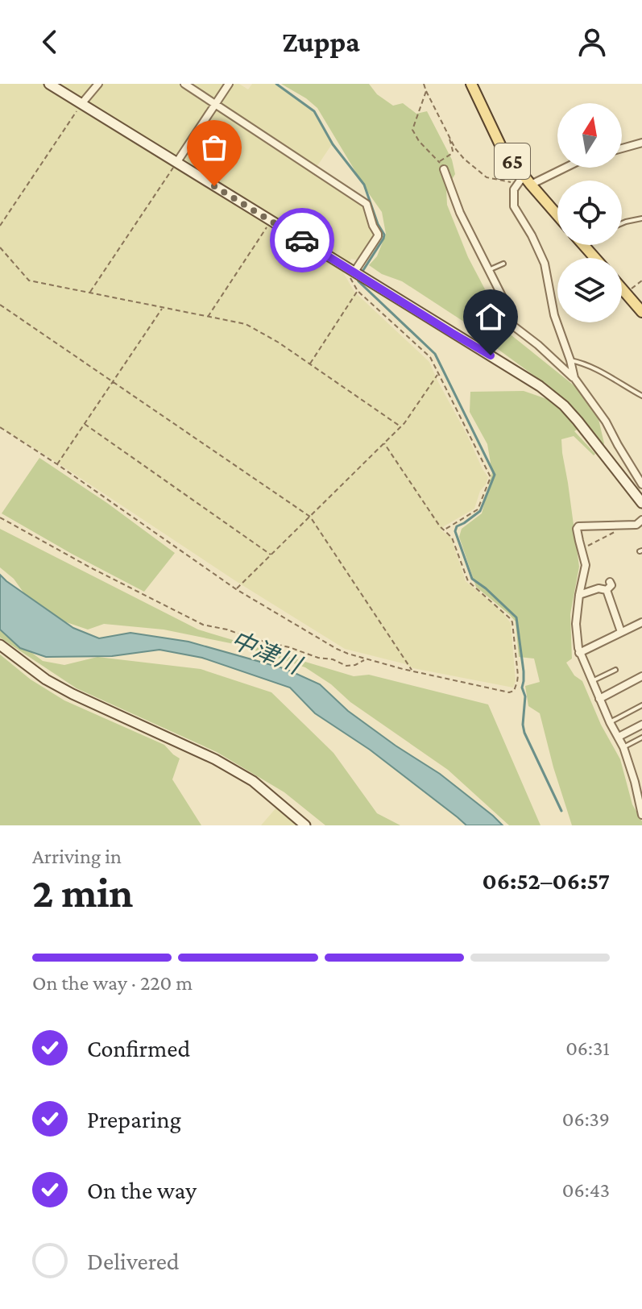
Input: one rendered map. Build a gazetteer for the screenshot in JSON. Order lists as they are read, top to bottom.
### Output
{
  "streets": {
    "main road": ["65"]
  },
  "water": ["中津川"],
  "north": "top",
  "page": {
    "header": "Zuppa",
    "heading": ["2 min", "Arriving in", "06:52–06:57"],
    "bar": "On the way · 220 m",
    "list": [
      ["Confirmed", "06:31"],
      ["Preparing", "06:39"],
      ["On the way", "06:43"],
      "Delivered"
    ]
  }
}
